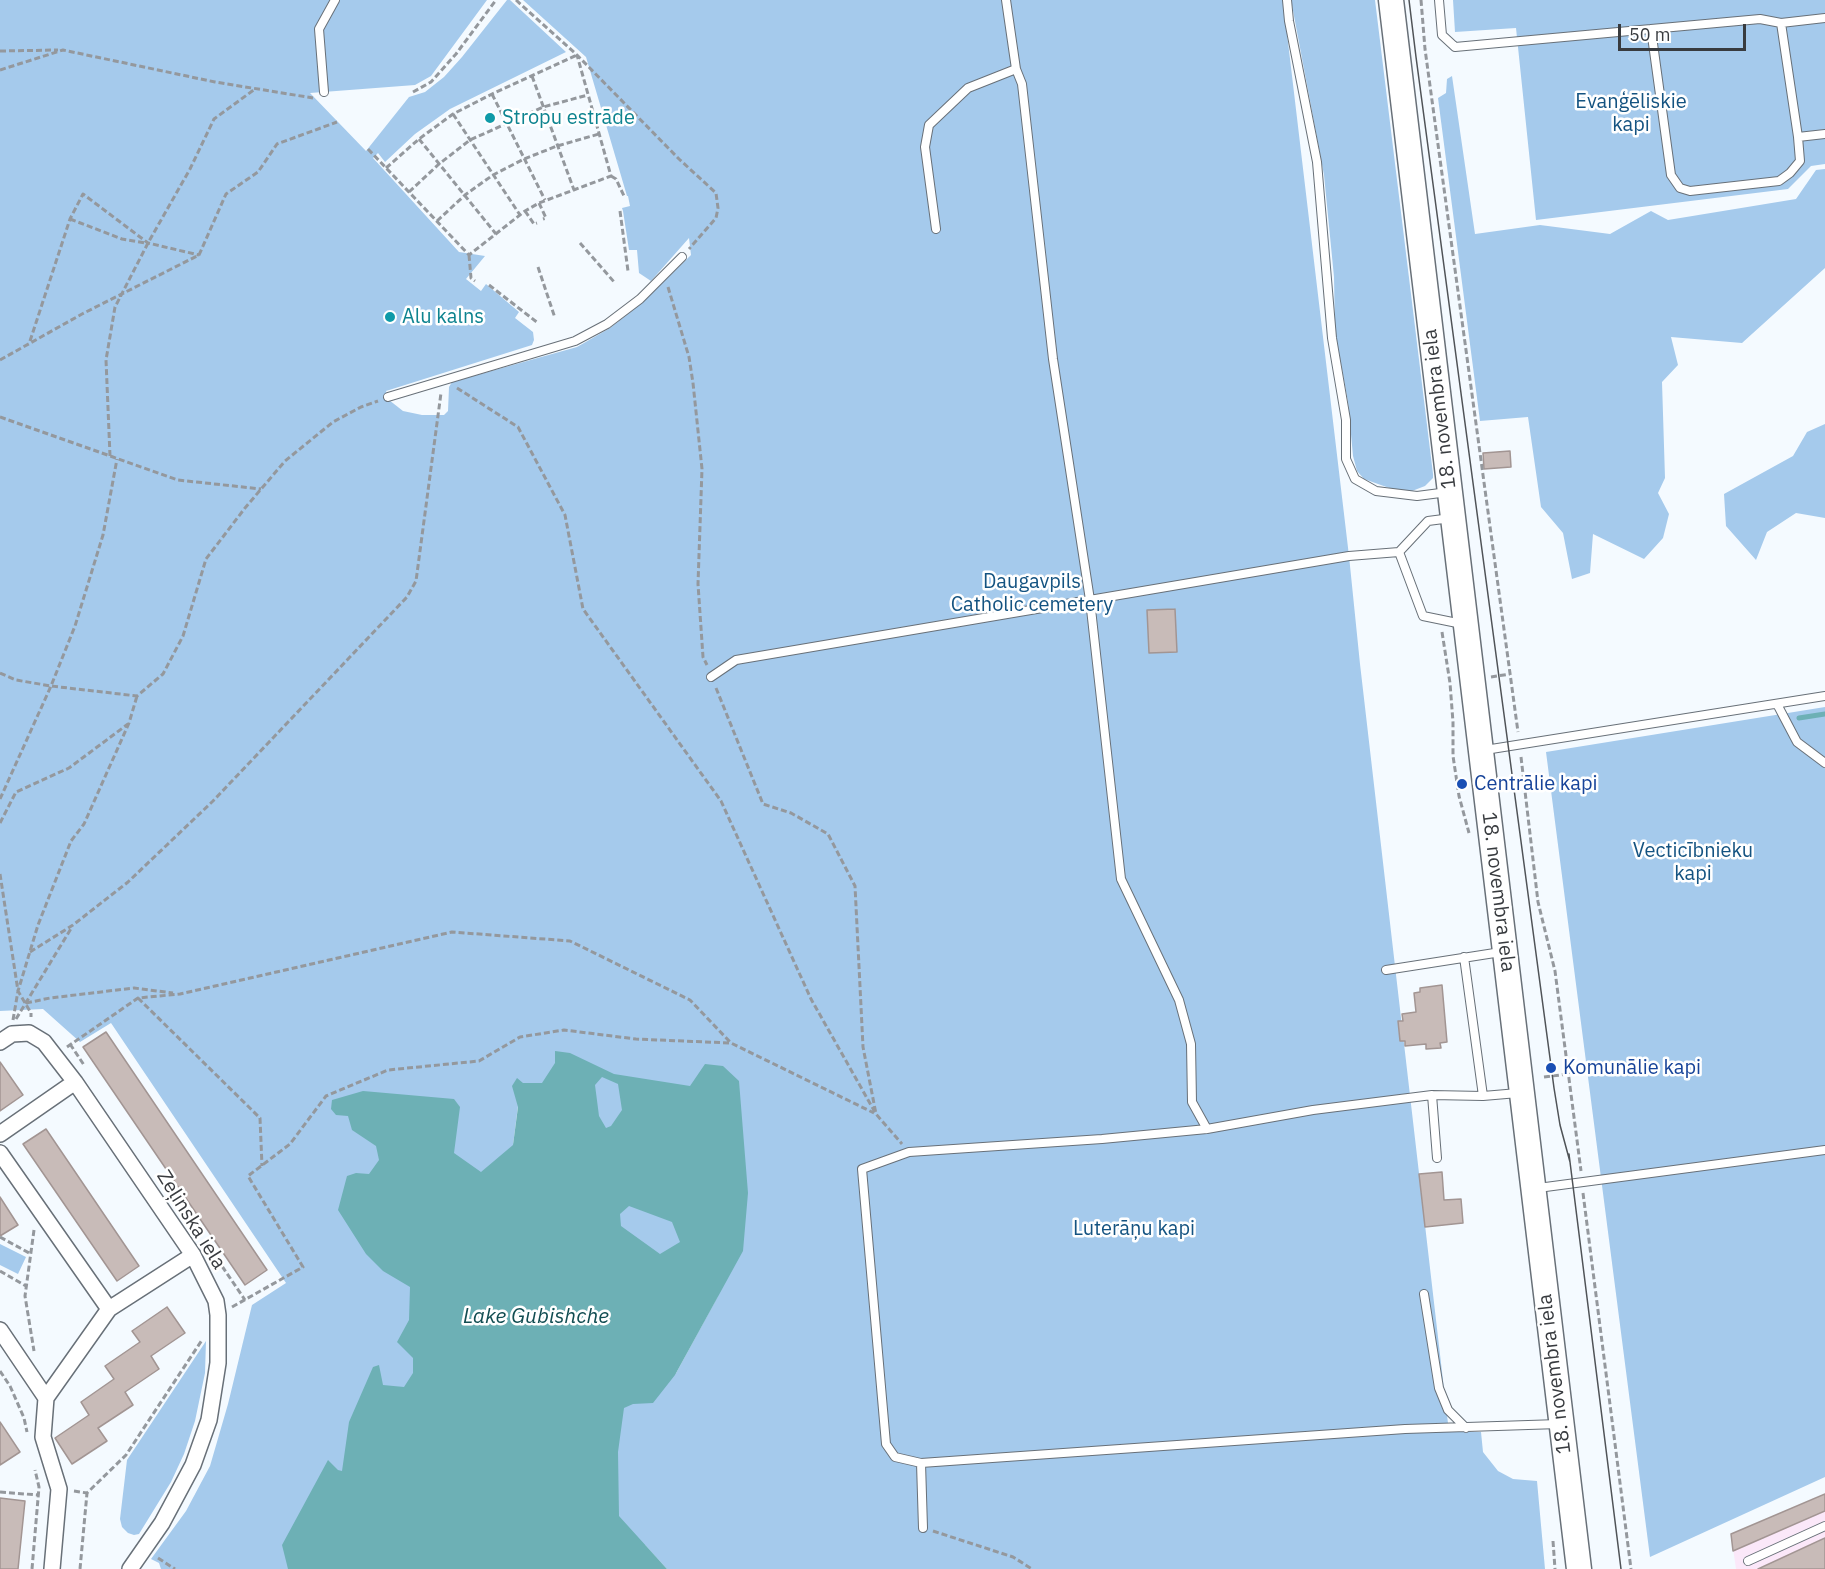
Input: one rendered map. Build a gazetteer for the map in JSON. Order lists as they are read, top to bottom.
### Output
{
  "streets": {
    "main road": ["18. novembra iela"],
    "street": ["Zeļinska iela"]
  },
  "water": ["Lake Gubishche"],
  "parks": [
    "Evanģēliskie kapi",
    "Daugavpils Catholic cemetery",
    "Vecticībnieku kapi",
    "Luterāņu kapi"
  ],
  "places": [
    "Stropu estrāde",
    "Alu kalns",
    "Centrālie kapi",
    "Komunālie kapi"
  ],
  "scale_bar": "50 m"
}
